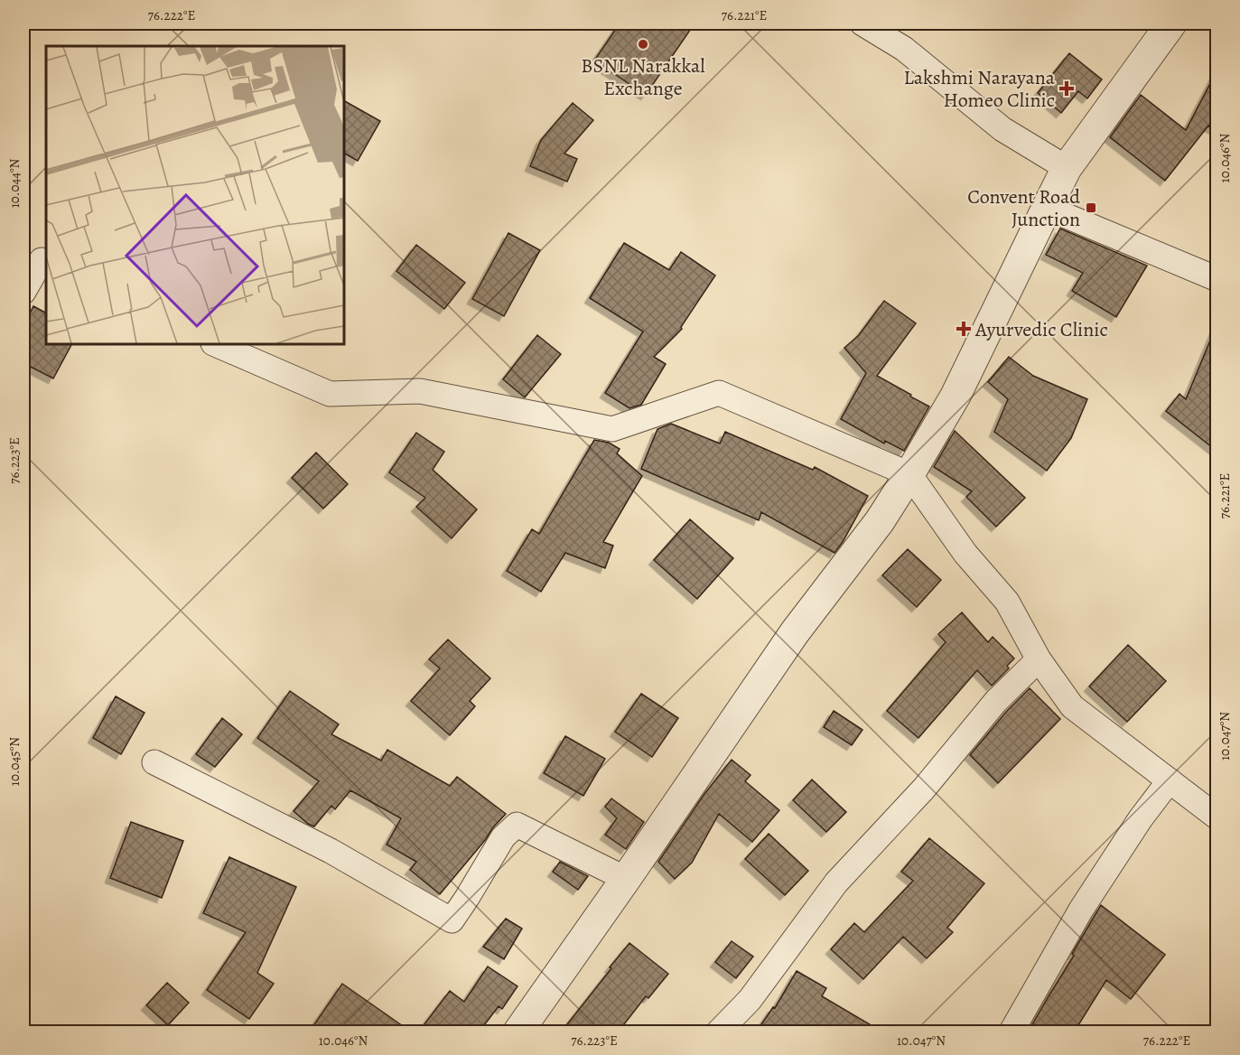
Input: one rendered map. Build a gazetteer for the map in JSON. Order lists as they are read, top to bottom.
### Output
{
  "places": {
    "other": ["BSNL Narakkal Exchange"],
    "health": ["Lakshmi Narayana Homeo Clinic", "Ayurvedic Clinic"],
    "transit": ["Convent Road Junction"]
  },
  "coordinates": [
    "76.222°E",
    "76.221°E",
    "10.046°N",
    "10.044°N",
    "76.223°E",
    "10.047°N",
    "10.045°N"
  ]
}
